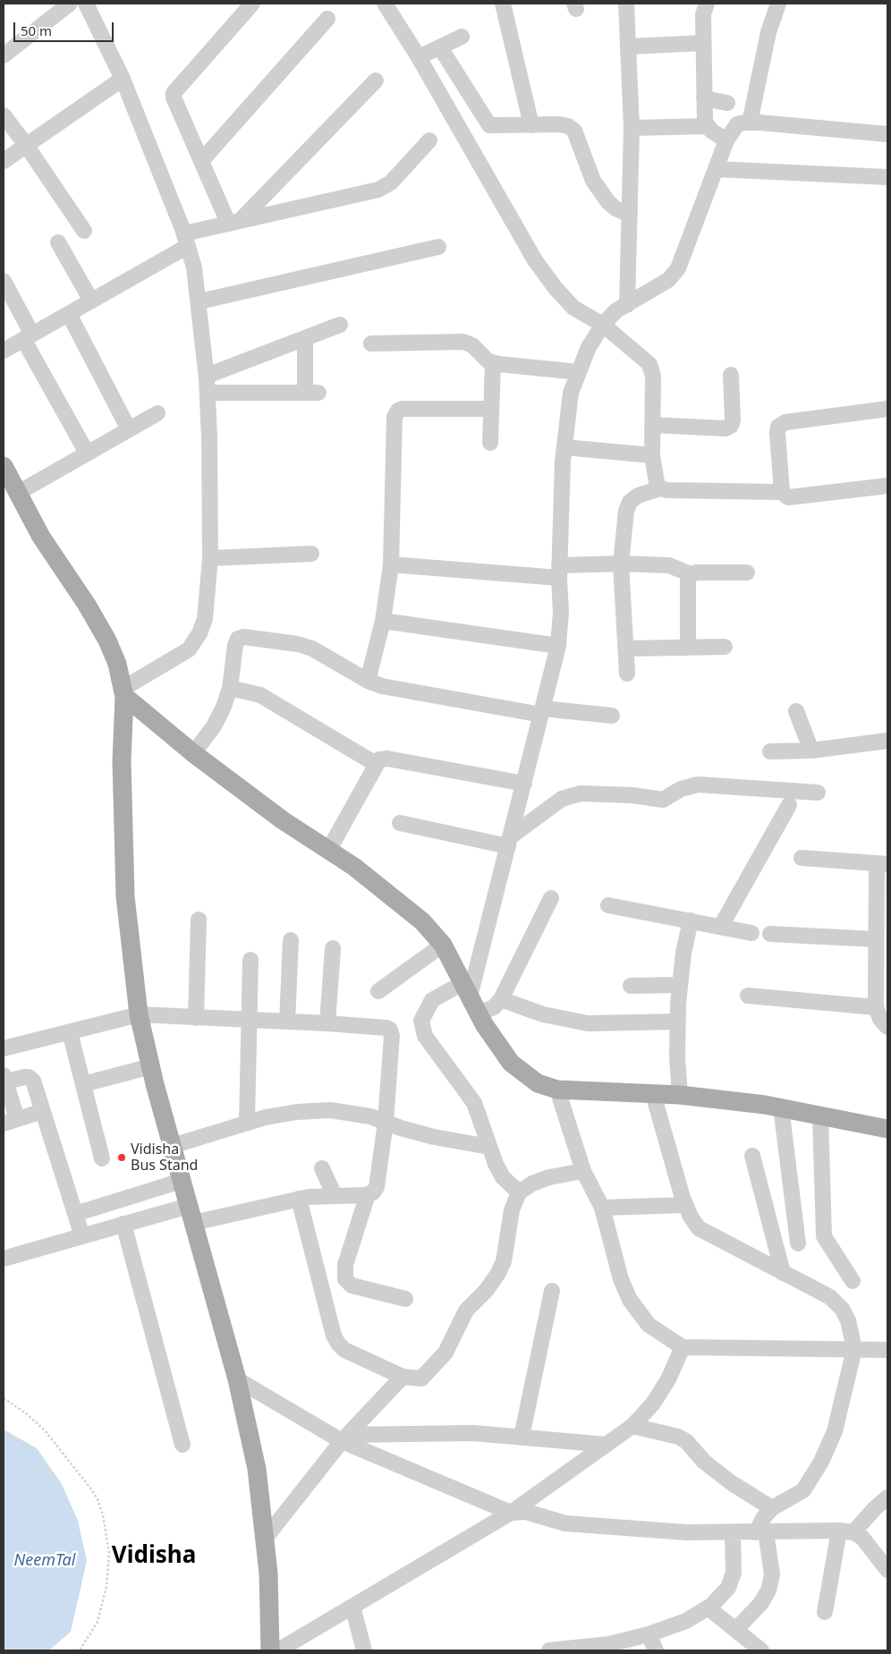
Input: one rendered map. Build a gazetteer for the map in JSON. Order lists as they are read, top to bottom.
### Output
{
  "districts": ["Vidisha"],
  "water": ["NeemTal"],
  "places": ["Vidisha Bus Stand"],
  "scale_bar": "50 m"
}
